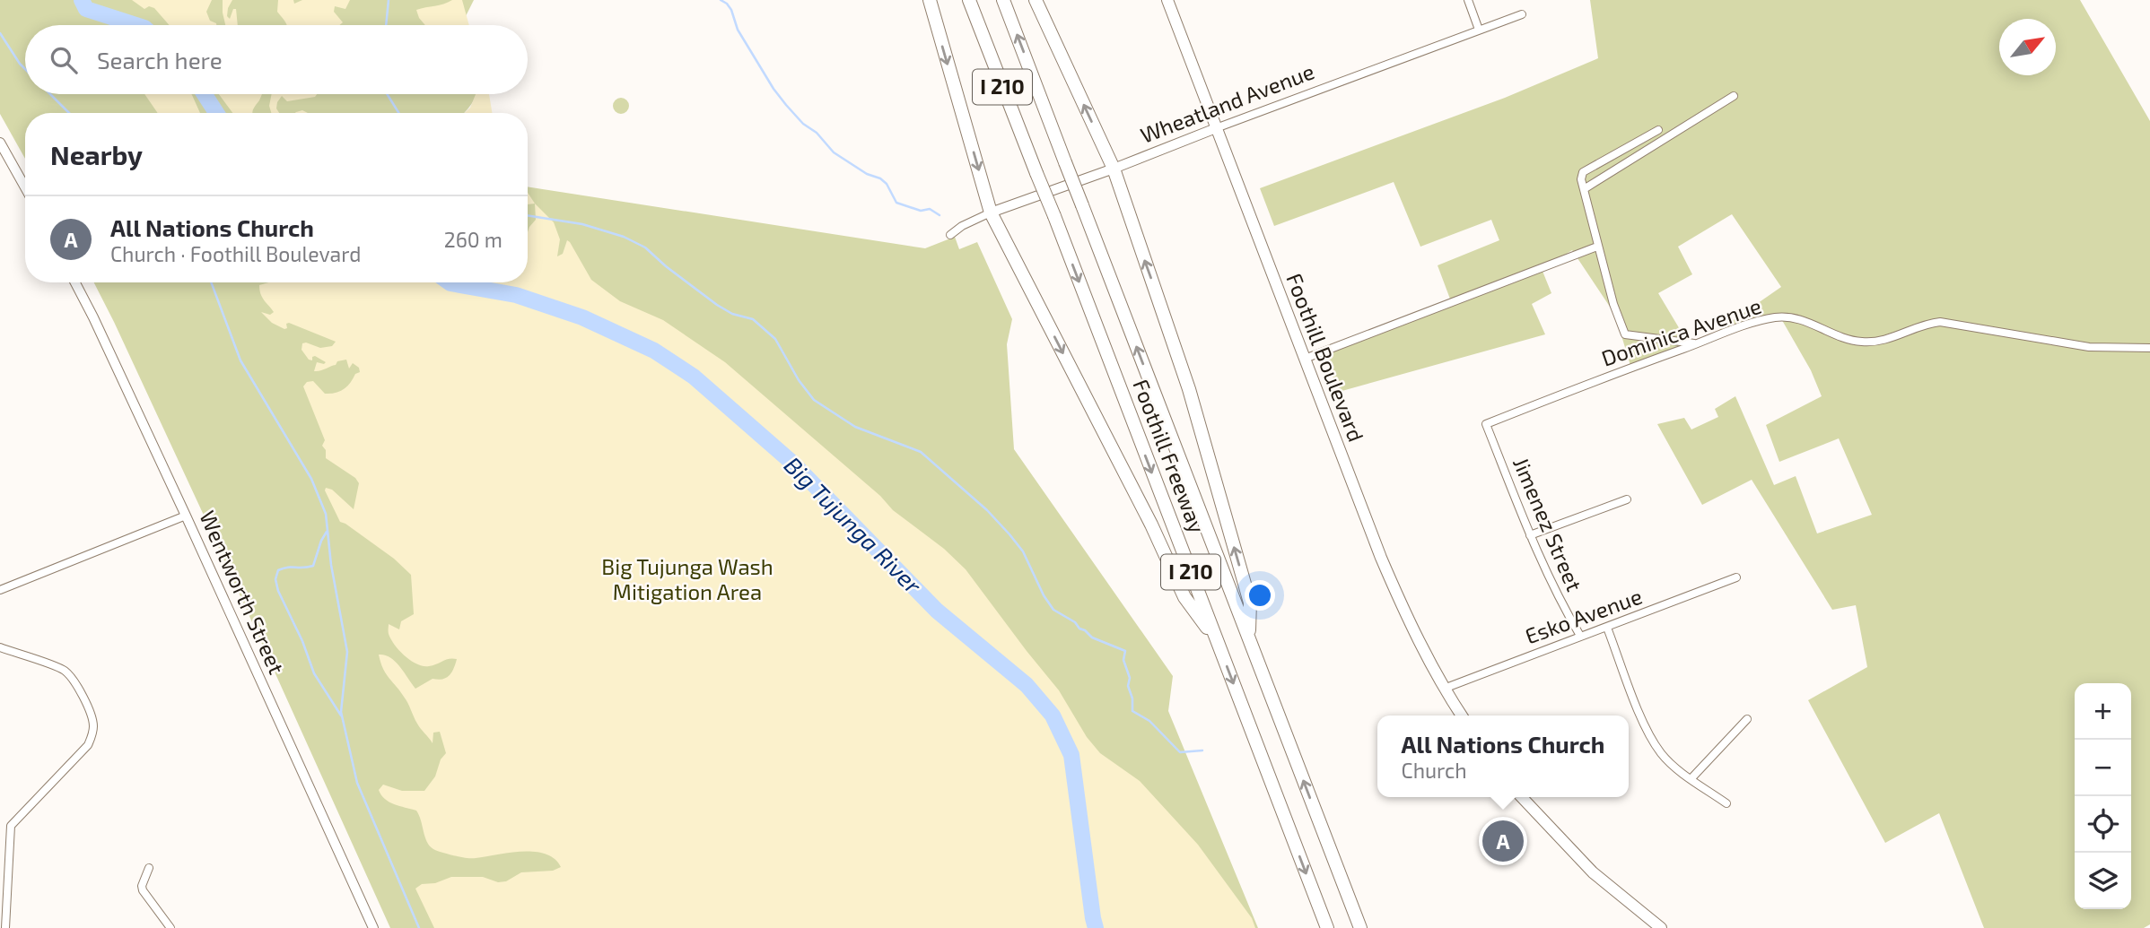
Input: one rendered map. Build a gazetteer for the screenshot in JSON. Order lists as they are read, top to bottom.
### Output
{
  "streets": {
    "highway": ["I 210", "Foothill Freeway"],
    "main road": ["Wheatland Avenue", "Foothill Boulevard", "Wentworth Street"],
    "street": ["Dominica Avenue", "Jimenez Street", "Esko Avenue"]
  },
  "crossings": [
    ["Wheatland Avenue", "Foothill Boulevard"],
    ["Dominica Avenue", "Jimenez Street"],
    ["Foothill Boulevard", "Esko Avenue"],
    ["Jimenez Street", "Esko Avenue"]
  ],
  "water": ["Big Tujunga River"],
  "parks": ["Big Tujunga Wash Mitigation Area"],
  "north": "top right",
  "page": {
    "search": "Search here",
    "heading": "Nearby",
    "list": [
      {
        "mark": "A",
        "name": "All Nations Church",
        "note": "Church · Foothill Boulevard",
        "value": "260 m"
      }
    ],
    "map_buttons": ["+", "−"],
    "popup": ["All Nations Church", "Church"],
    "pins": "A"
  }
}
